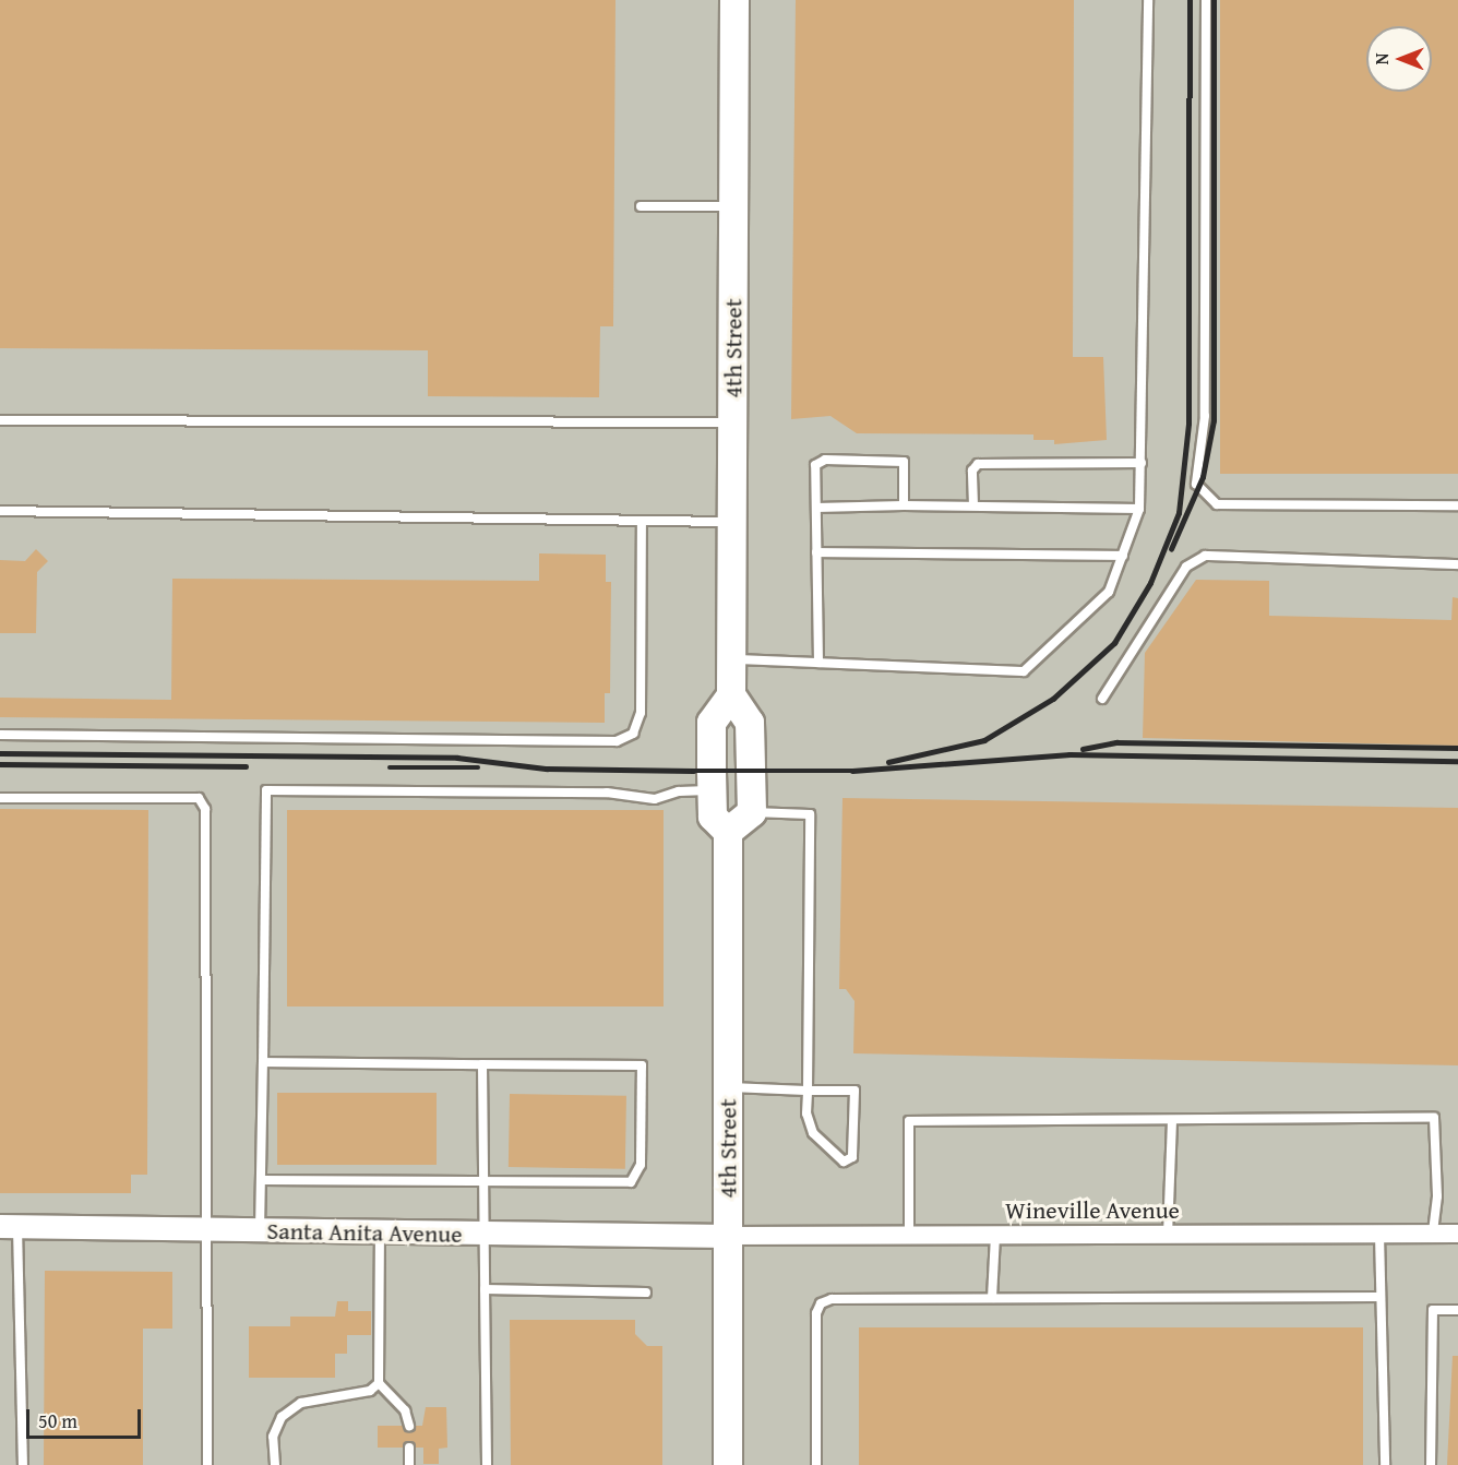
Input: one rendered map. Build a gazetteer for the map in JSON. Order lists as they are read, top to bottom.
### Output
{
  "streets": {
    "main road": ["4th Street"],
    "street": ["Wineville Avenue", "Santa Anita Avenue"]
  },
  "crossings": [
    ["4th Street", "Wineville Avenue"],
    ["4th Street", "Santa Anita Avenue"],
    ["Wineville Avenue", "Santa Anita Avenue"]
  ],
  "scale_bar": "50 m",
  "north": "left"
}
